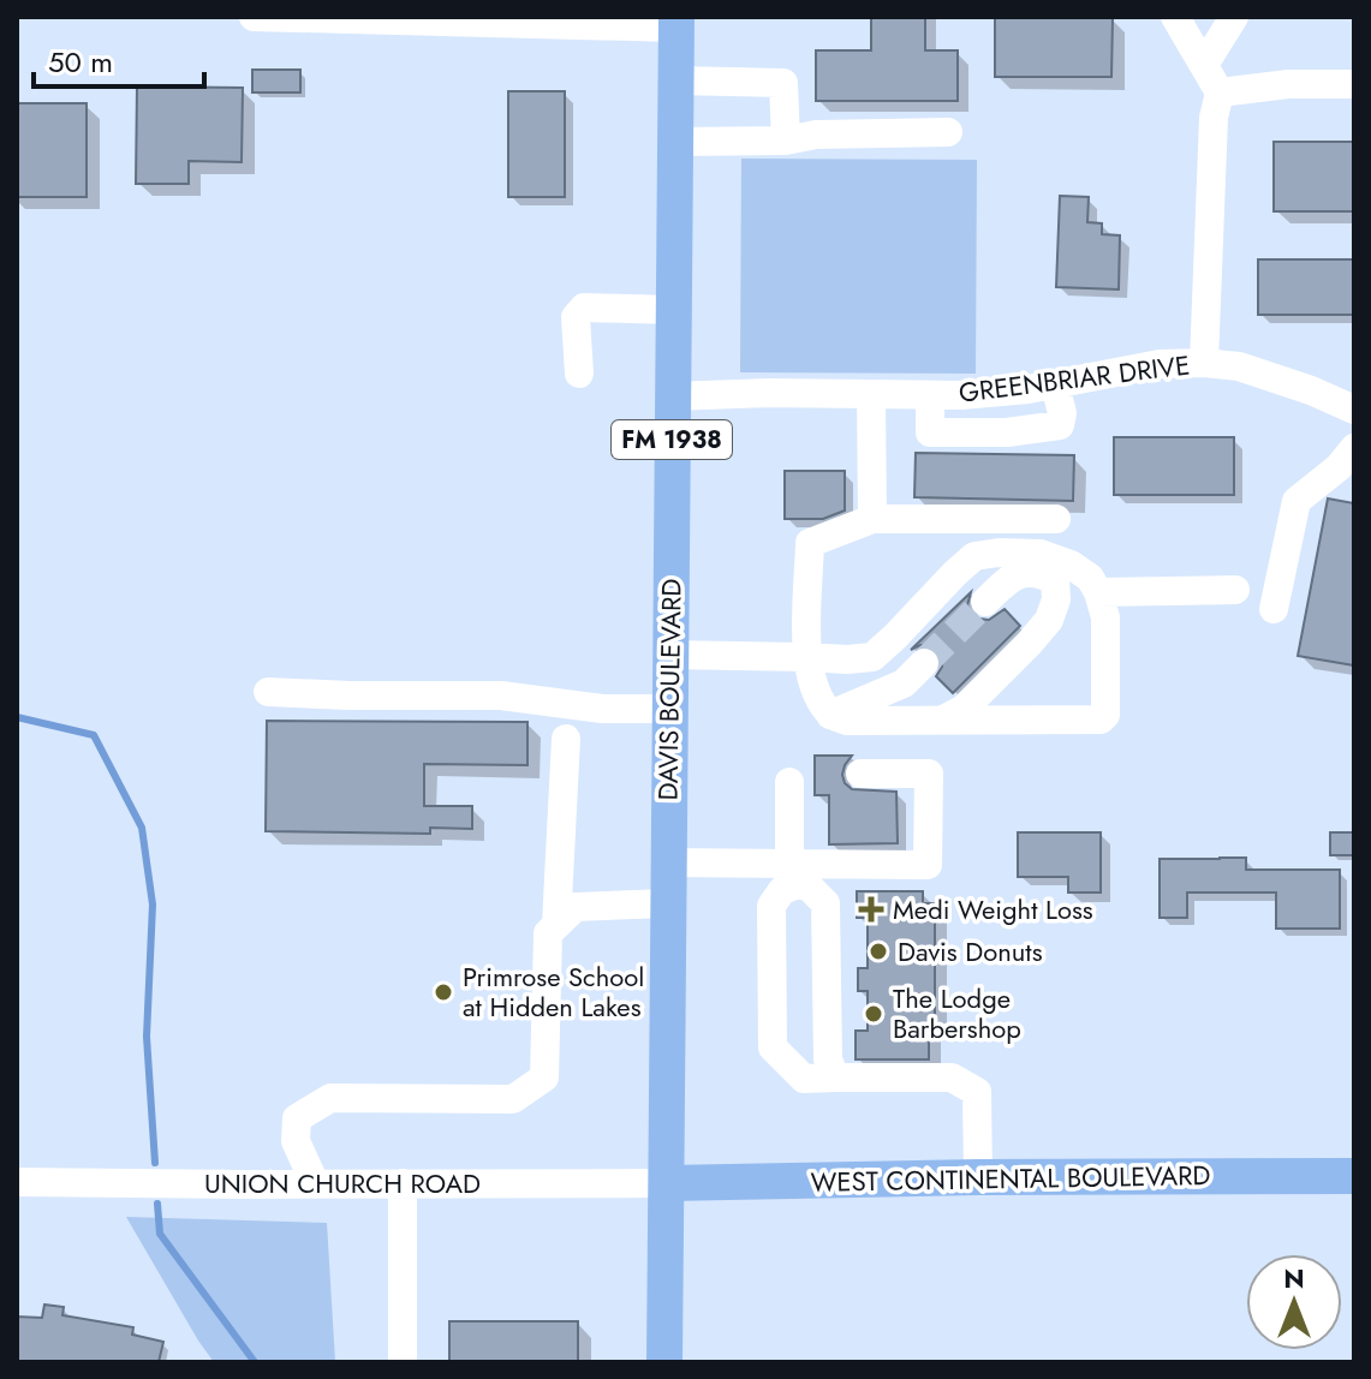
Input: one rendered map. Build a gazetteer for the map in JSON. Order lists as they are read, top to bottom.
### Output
{
  "streets": {
    "main road": ["FM 1938", "DAVIS BOULEVARD", "WEST CONTINENTAL BOULEVARD"],
    "street": ["GREENBRIAR DRIVE", "UNION CHURCH ROAD"]
  },
  "crossings": [
    ["GREENBRIAR DRIVE", "DAVIS BOULEVARD"],
    ["DAVIS BOULEVARD", "WEST CONTINENTAL BOULEVARD"],
    ["DAVIS BOULEVARD", "UNION CHURCH ROAD"],
    ["WEST CONTINENTAL BOULEVARD", "UNION CHURCH ROAD"]
  ],
  "places": {
    "health": ["Medi Weight Loss"],
    "other": ["Davis Donuts", "Primrose School at Hidden Lakes", "The Lodge Barbershop"]
  },
  "scale_bar": "50 m",
  "north": "top"
}
